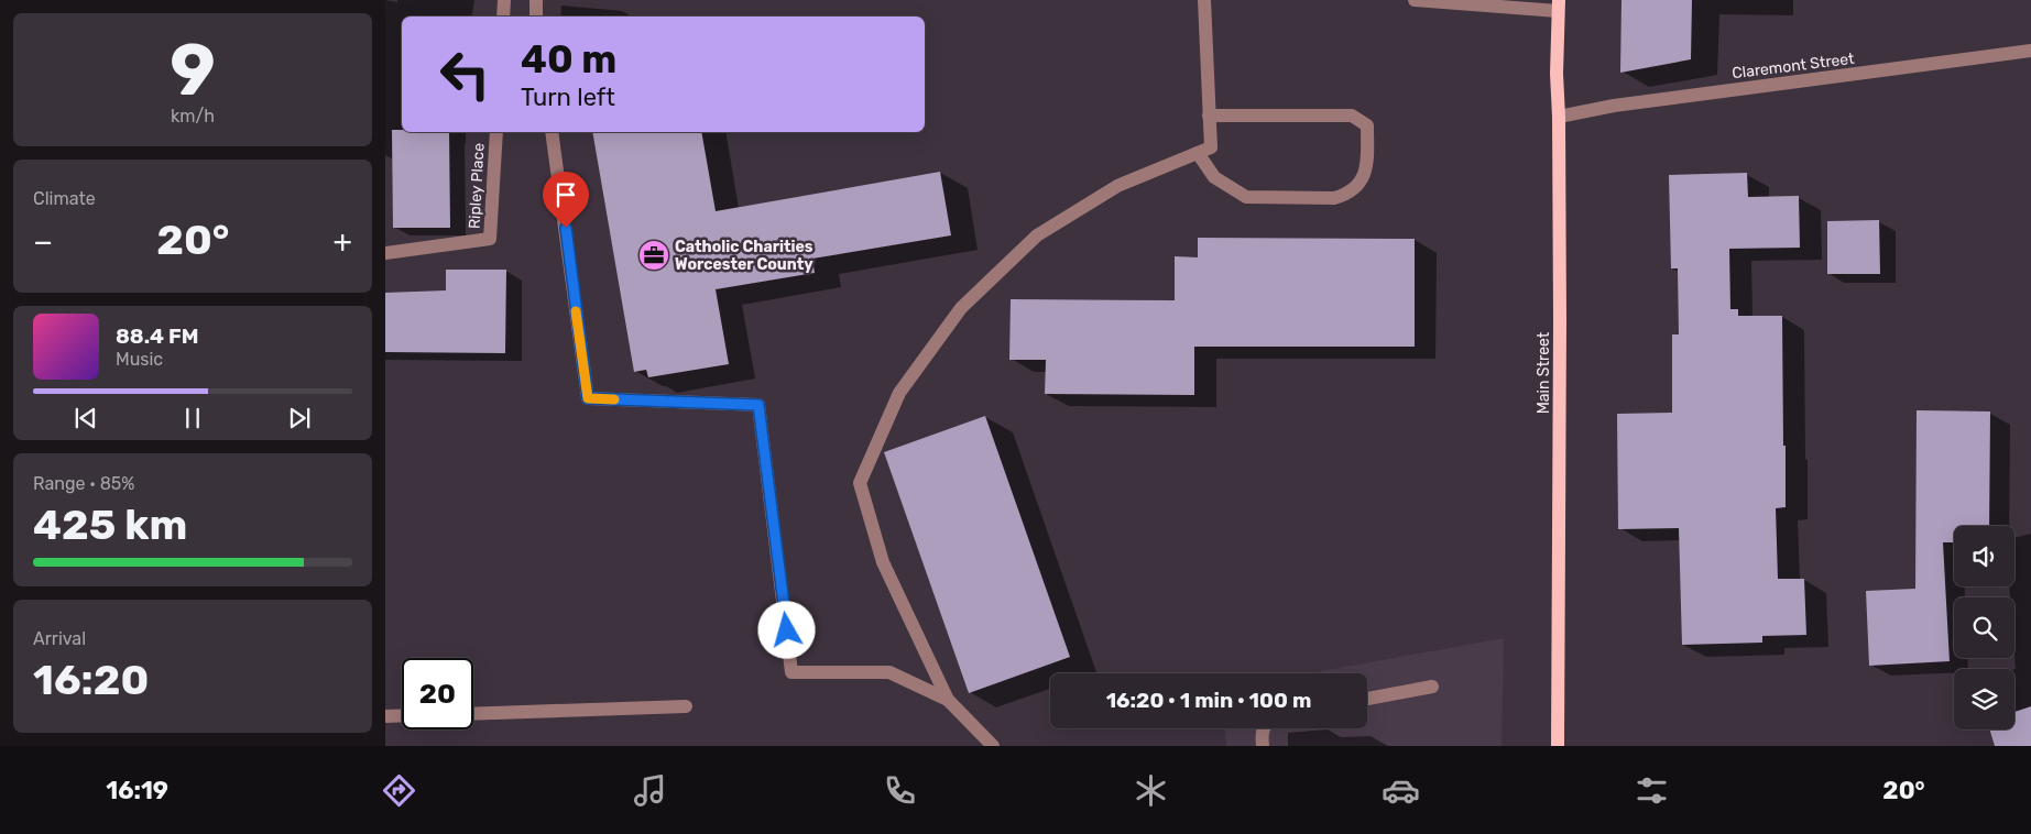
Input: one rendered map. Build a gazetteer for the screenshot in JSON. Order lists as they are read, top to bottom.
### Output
{
  "streets": {
    "main road": ["Main Street"],
    "street": ["Claremont Street", "Ripley Place"]
  },
  "crossings": [
    ["Claremont Street", "Main Street"]
  ],
  "places": {
    "office": ["Catholic Charities Worcester County"]
  },
  "page": {
    "tile": [
      ["9", "km/h"],
      "Climate",
      ["Range · 85%", "425 km"],
      ["Arrival", "16:20"]
    ],
    "turn": ["40 m", "Turn left"],
    "heat": ["−", "20°", "+"],
    "song": ["88.4 FM", "Music"],
    "limit": "20",
    "trip": "16:20 · 1 min · 100 m",
    "tabs": ["16:19", "20°"]
  }
}
